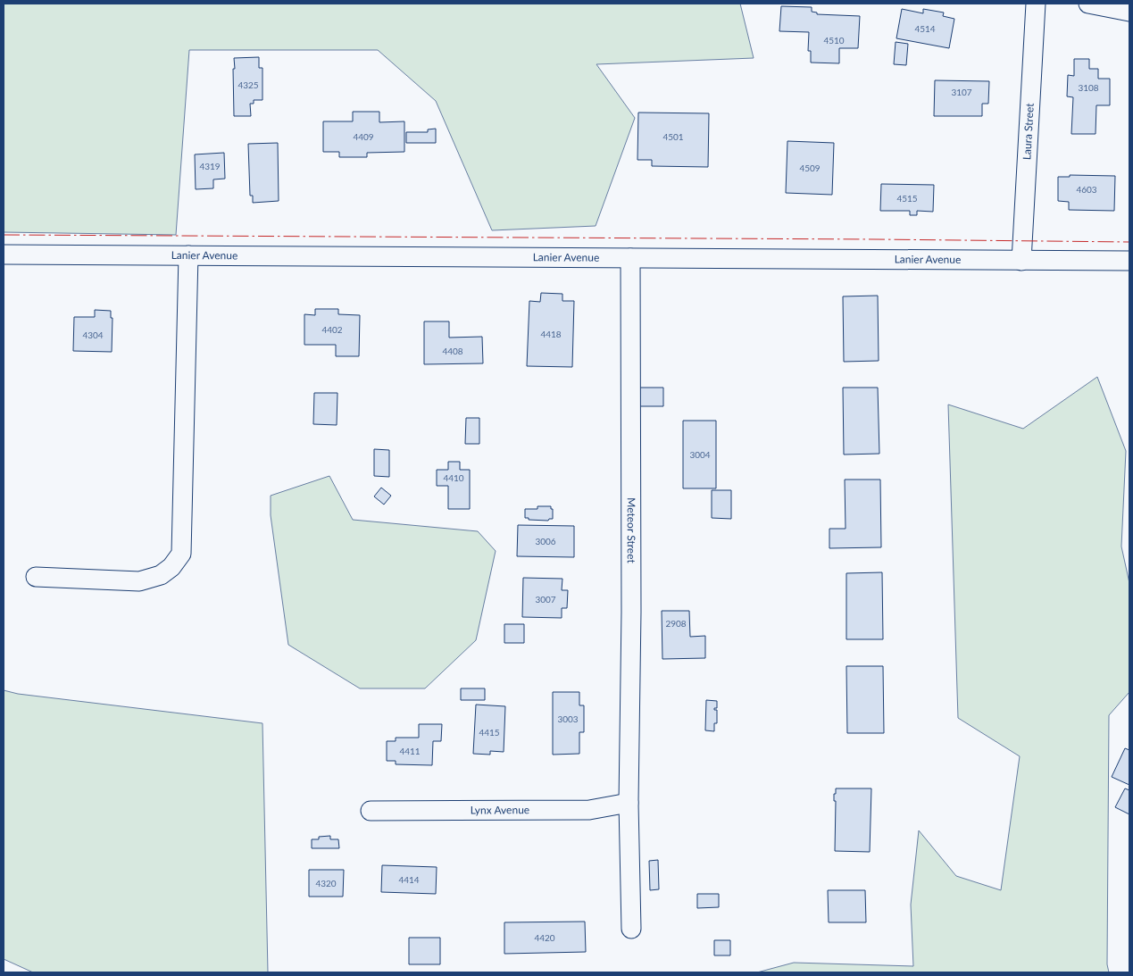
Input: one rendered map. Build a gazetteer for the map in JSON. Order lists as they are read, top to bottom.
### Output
{
  "streets": {
    "street": [
      "Laura Street",
      "Lanier Avenue",
      "Meteor Street",
      "Lynx Avenue"
    ]
  },
  "crossings": [
    ["Laura Street", "Lanier Avenue"],
    ["Lanier Avenue", "Meteor Street"],
    ["Meteor Street", "Lynx Avenue"]
  ],
  "house_numbers": [
    "4514",
    "4510",
    "4325",
    "3108",
    "3107",
    "4409",
    "4501",
    "4319",
    "4509",
    "4603",
    "4515",
    "4402",
    "4418",
    "4304",
    "4408",
    "3004",
    "4410",
    "3006",
    "3007",
    "2908",
    "3003",
    "4415",
    "4411",
    "4414",
    "4320",
    "4420"
  ]
}
